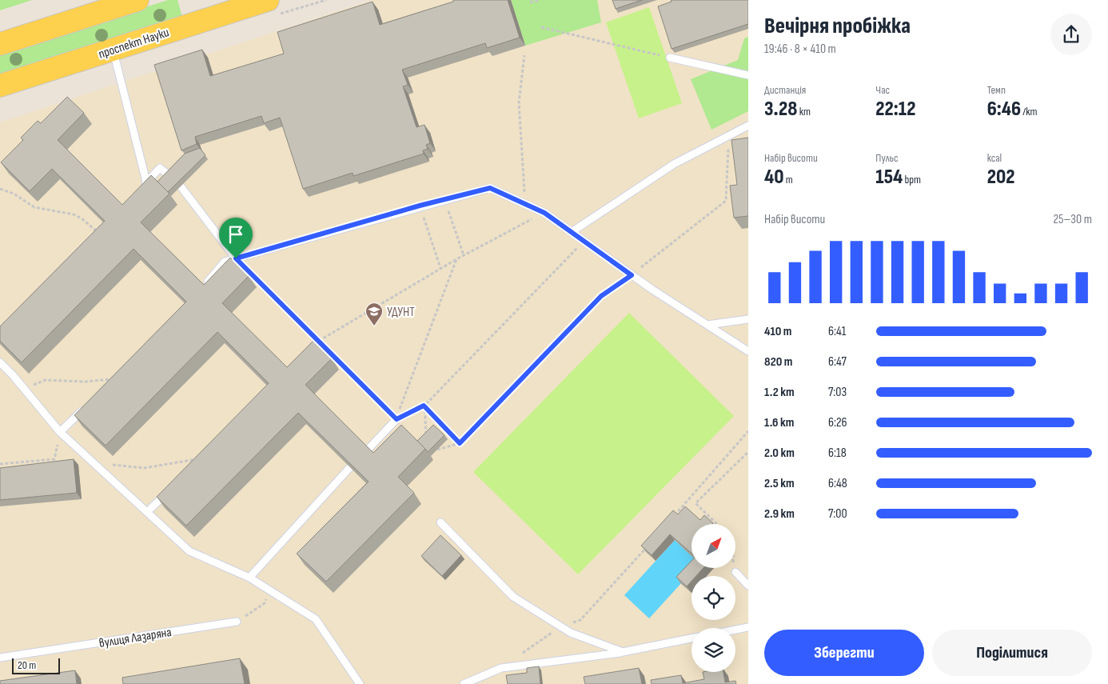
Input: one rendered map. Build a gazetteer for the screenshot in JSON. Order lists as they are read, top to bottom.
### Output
{
  "streets": {
    "main road": ["проспект Науки"],
    "lane": ["вулиця Лазаряна"]
  },
  "places": {
    "school or university": ["УДУНТ"]
  },
  "scale_bar": "20 m",
  "north": "top right",
  "page": {
    "heading": ["Вечірня пробіжка", "19:46 · 8 × 410 m"],
    "stats": [
      ["Дистанція", "3.28 km"],
      ["Час", "22:12"],
      ["Темп", "6:46 /km"],
      ["Набір висоти", "40 m"],
      ["Пульс", "154 bpm"],
      ["kcal", "202"]
    ],
    "chart": ["Набір висоти", "25–30 m"],
    "list": [
      {
        "name": "410 m",
        "note": "6:41"
      },
      {
        "name": "820 m",
        "note": "6:47"
      },
      {
        "name": "1.2 km",
        "note": "7:03"
      },
      {
        "name": "1.6 km",
        "note": "6:26"
      },
      {
        "name": "2.0 km",
        "note": "6:18"
      },
      {
        "name": "2.5 km",
        "note": "6:48"
      },
      {
        "name": "2.9 km",
        "note": "7:00"
      }
    ],
    "buttons": ["Зберегти", "Поділитися"],
    "scale": "20 m"
  }
}
